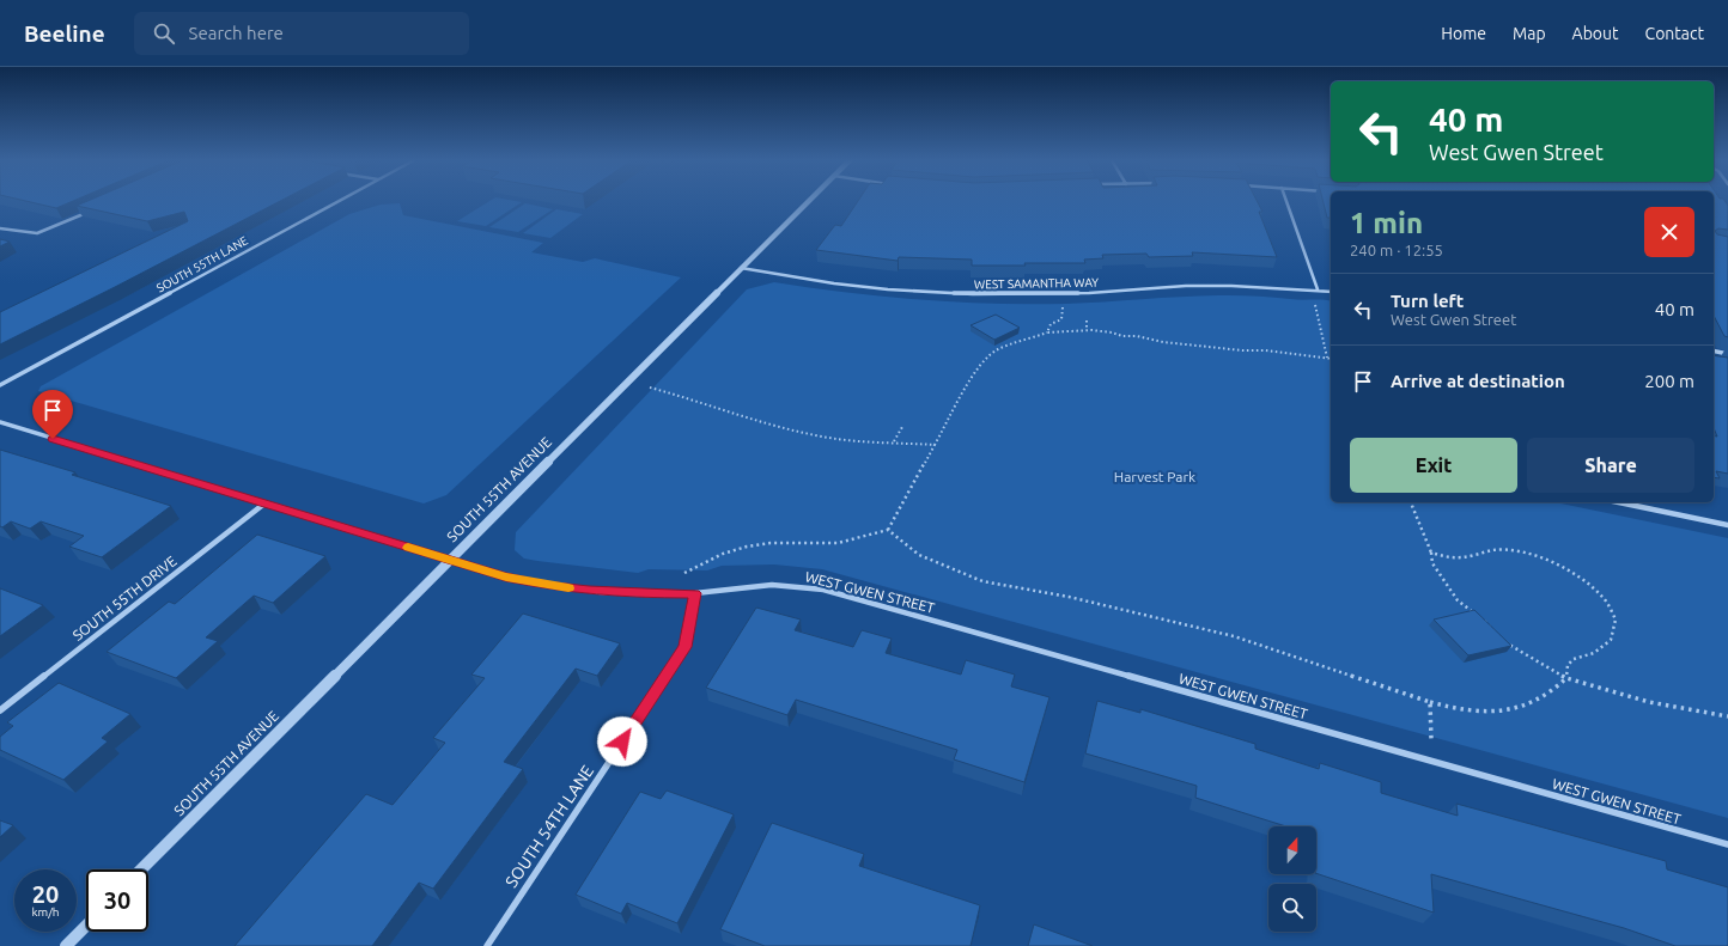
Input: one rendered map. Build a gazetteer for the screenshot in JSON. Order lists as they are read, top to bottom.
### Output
{
  "streets": {
    "street": [
      "SOUTH 55TH LANE",
      "WEST SAMANTHA WAY",
      "SOUTH 55TH AVENUE",
      "WEST GWEN STREET",
      "SOUTH 55TH DRIVE",
      "SOUTH 54TH LANE"
    ]
  },
  "crossings": [
    ["WEST SAMANTHA WAY", "SOUTH 55TH AVENUE"],
    ["SOUTH 55TH AVENUE", "WEST GWEN STREET"],
    ["WEST GWEN STREET", "SOUTH 55TH DRIVE"],
    ["WEST GWEN STREET", "SOUTH 54TH LANE"]
  ],
  "parks": ["Harvest Park"],
  "north": "top",
  "page": {
    "header": "Beeline",
    "search": "Search here",
    "nav": [
      "Home",
      "Map",
      "About",
      "Contact"
    ],
    "turn": ["40 m", "West Gwen Street"],
    "heading": ["1 min", "240 m · 12:55"],
    "list": [
      {
        "name": "Turn left",
        "note": "West Gwen Street",
        "value": "40 m"
      },
      {
        "name": "Arrive at destination",
        "value": "200 m"
      }
    ],
    "buttons": ["Exit", "Share"],
    "speed": "20 km/h",
    "limit": "30"
  }
}
